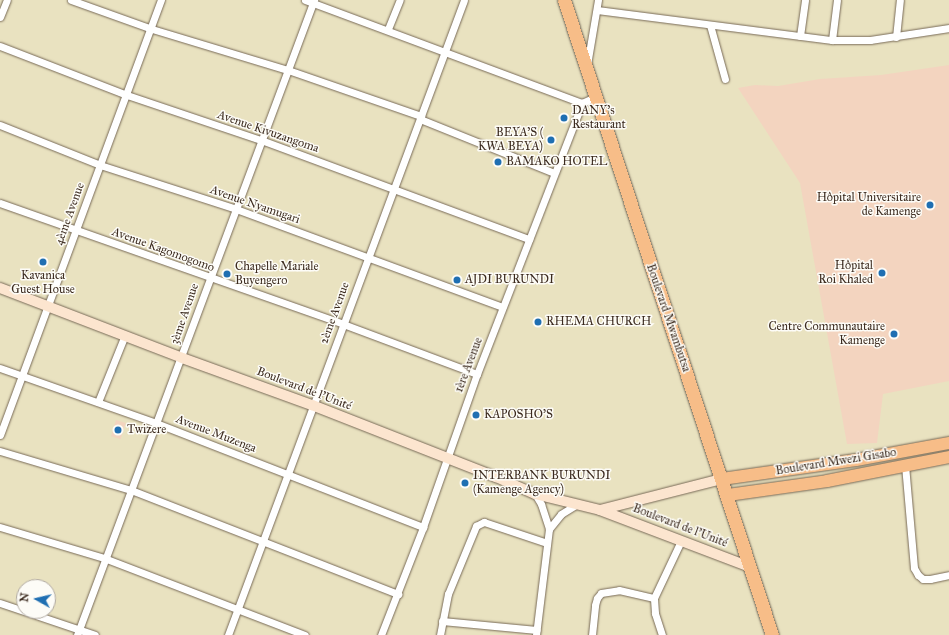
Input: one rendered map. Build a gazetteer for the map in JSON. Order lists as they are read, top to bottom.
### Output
{
  "streets": {
    "highway": ["Boulevard Mwambutsa"],
    "main road": ["Boulevard Mwezi Gisabo"],
    "street": [
      "Avenue Kivuzangoma",
      "Avenue Nyamugari",
      "4ème Avenue",
      "Avenue Kagomogomo",
      "2ème Avenue",
      "3ème Avenue",
      "1ère Avenue",
      "Boulevard de l'Unité",
      "Avenue Muzenga"
    ]
  },
  "crossings": [
    ["Avenue Kivuzangoma", "4ème Avenue"],
    ["Avenue Kivuzangoma", "2ème Avenue"],
    ["Avenue Kivuzangoma", "3ème Avenue"],
    ["Avenue Kivuzangoma", "1ère Avenue"],
    ["Avenue Nyamugari", "4ème Avenue"],
    ["Avenue Nyamugari", "2ème Avenue"],
    ["Avenue Nyamugari", "3ème Avenue"],
    ["Avenue Nyamugari", "1ère Avenue"],
    ["4ème Avenue", "Avenue Kagomogomo"],
    ["4ème Avenue", "Boulevard de l'Unité"],
    ["4ème Avenue", "Avenue Muzenga"],
    ["Avenue Kagomogomo", "2ème Avenue"],
    ["Avenue Kagomogomo", "3ème Avenue"],
    ["Avenue Kagomogomo", "1ère Avenue"],
    ["2ème Avenue", "Boulevard de l'Unité"],
    ["2ème Avenue", "Avenue Muzenga"],
    ["3ème Avenue", "Boulevard de l'Unité"],
    ["3ème Avenue", "Avenue Muzenga"],
    ["Boulevard Mwambutsa", "Boulevard de l'Unité"],
    ["Boulevard Mwambutsa", "Boulevard Mwezi Gisabo"],
    ["1ère Avenue", "Boulevard de l'Unité"],
    ["1ère Avenue", "Avenue Muzenga"],
    ["Boulevard de l'Unité", "Boulevard Mwezi Gisabo"]
  ],
  "places": [
    "DANY's Restaurant",
    "BEYA'S ( KWA BEYA)",
    "BAMAKO HOTEL",
    "Hôpital Universitaire de Kamenge",
    "Kavanica Guest House",
    "Hôpital Roi Khaled",
    "Chapelle Mariale Buyengero",
    "AJDI BURUNDI",
    "RHEMA CHURCH",
    "Centre Communautaire Kamenge",
    "KAPOSHO'S",
    "Twizere",
    "INTERBANK BURUNDI (Kamenge Agency)"
  ],
  "north": "left"
}
